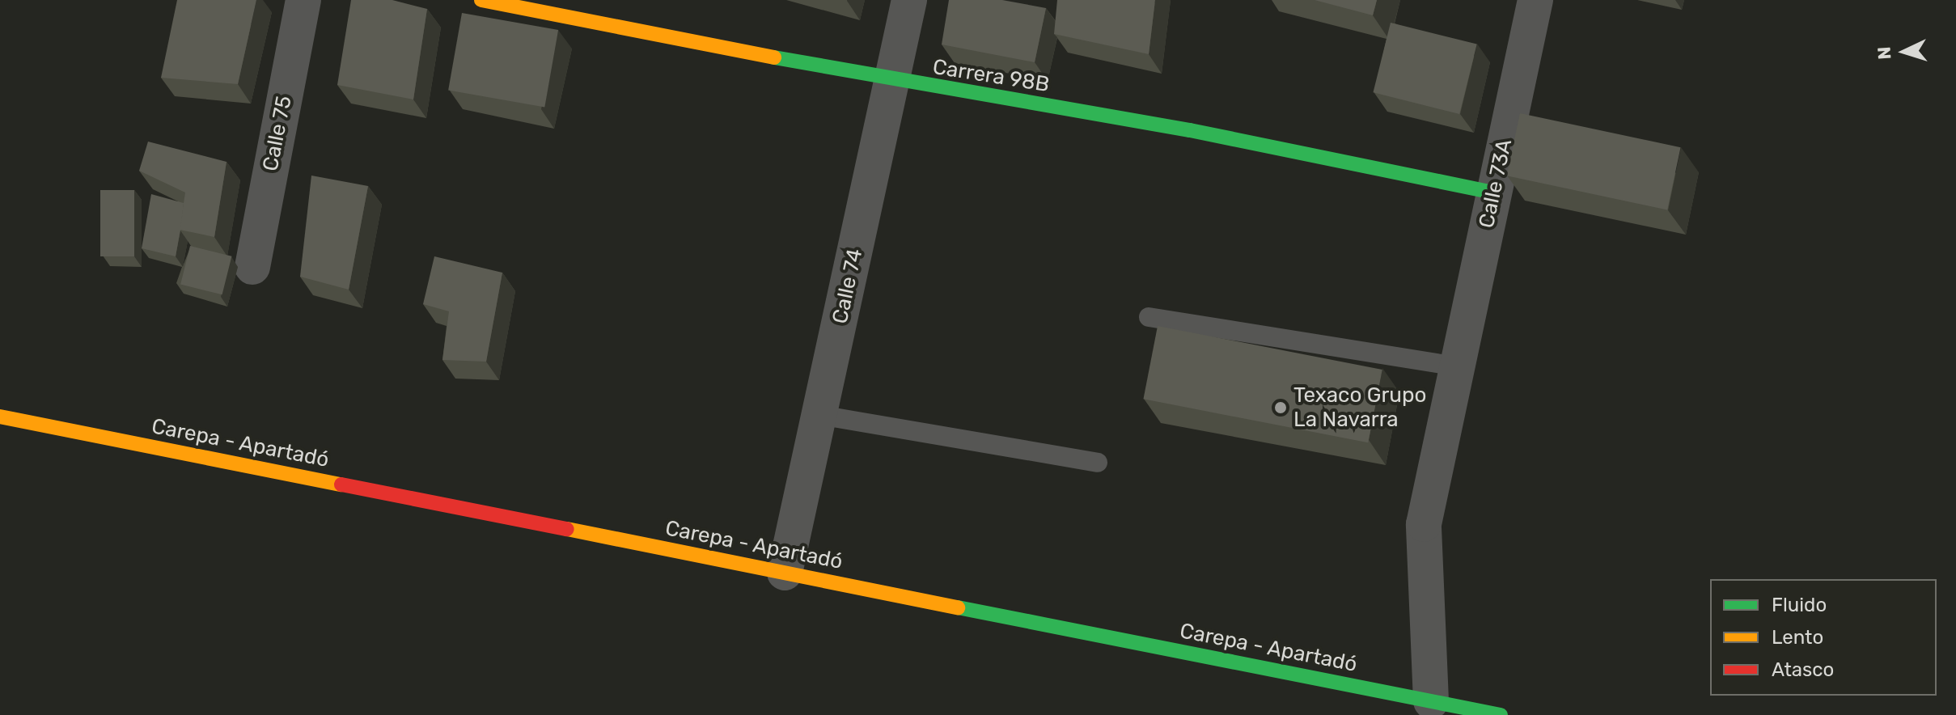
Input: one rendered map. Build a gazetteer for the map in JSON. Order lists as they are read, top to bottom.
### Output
{
  "streets": {
    "main road": ["Carrera 98B", "Carepa - Apartadó"],
    "street": ["Calle 75", "Calle 73A", "Calle 74"]
  },
  "crossings": [
    ["Carrera 98B", "Calle 73A"],
    ["Carrera 98B", "Calle 74"],
    ["Calle 73A", "Carepa - Apartadó"],
    ["Calle 74", "Carepa - Apartadó"]
  ],
  "places": ["Texaco Grupo La Navarra"],
  "legend": ["Fluido", "Lento", "Atasco"],
  "north": "left"
}
